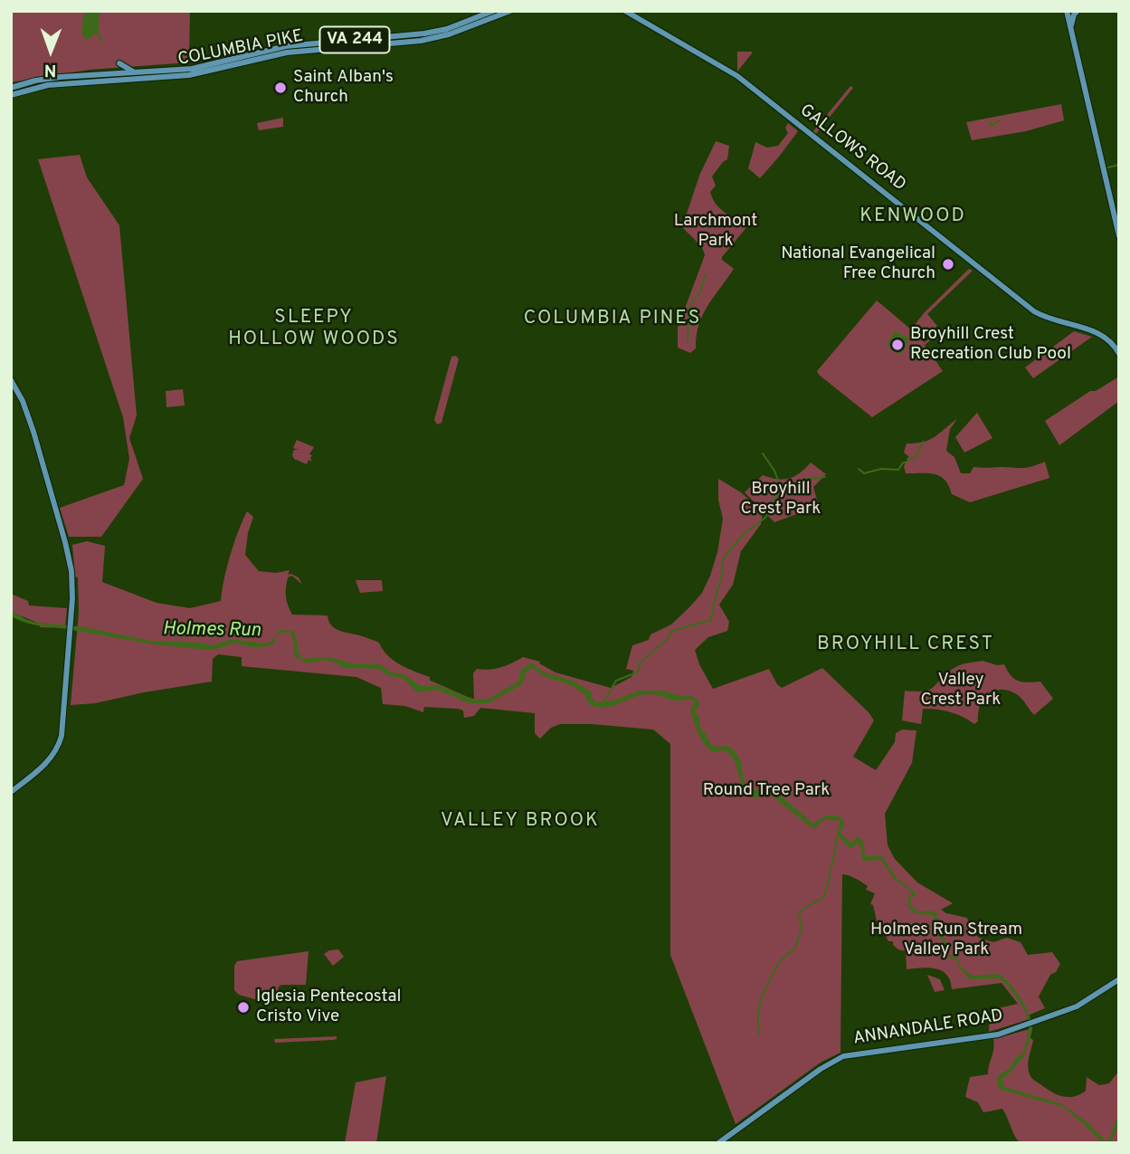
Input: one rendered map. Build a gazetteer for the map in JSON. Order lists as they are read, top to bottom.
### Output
{
  "streets": {
    "main road": [
      "VA 244",
      "COLUMBIA PIKE",
      "GALLOWS ROAD",
      "ANNANDALE ROAD"
    ]
  },
  "districts": [
    "KENWOOD",
    "SLEEPY HOLLOW WOODS",
    "COLUMBIA PINES",
    "BROYHILL CREST",
    "VALLEY BROOK"
  ],
  "water": ["Holmes Run"],
  "parks": [
    "Larchmont Park",
    "Broyhill Crest Park",
    "Valley Crest Park",
    "Round Tree Park",
    "Holmes Run Stream Valley Park"
  ],
  "places": [
    "Saint Alban's Church",
    "National Evangelical Free Church",
    "Broyhill Crest Recreation Club Pool",
    "Iglesia Pentecostal Cristo Vive"
  ],
  "north": "bottom"
}
